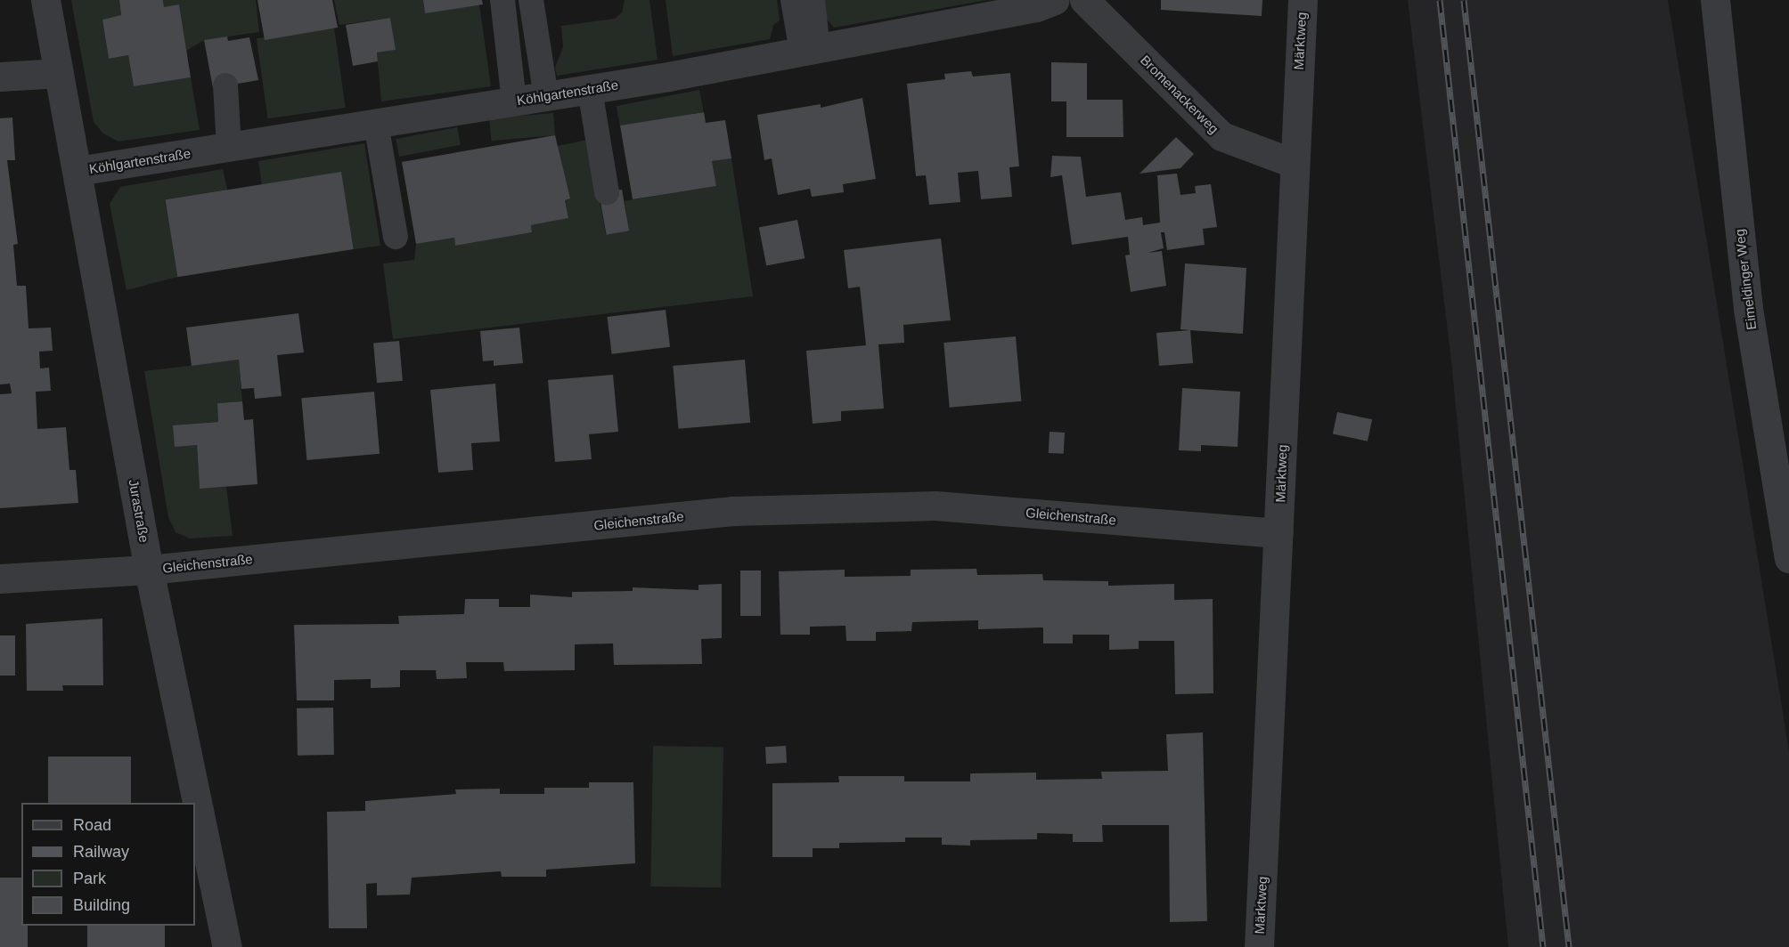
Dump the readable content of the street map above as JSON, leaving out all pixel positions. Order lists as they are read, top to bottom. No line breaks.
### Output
{"streets":{"street":["Märktweg","Köhlgartenstraße","Bromenackerweg","Eimeldinger Weg","Jurastraße","Gleichenstraße"]},"crossings":[["Märktweg","Bromenackerweg"],["Märktweg","Gleichenstraße"],["Köhlgartenstraße","Jurastraße"],["Jurastraße","Gleichenstraße"]],"legend":["Road","Railway","Park","Building"]}
